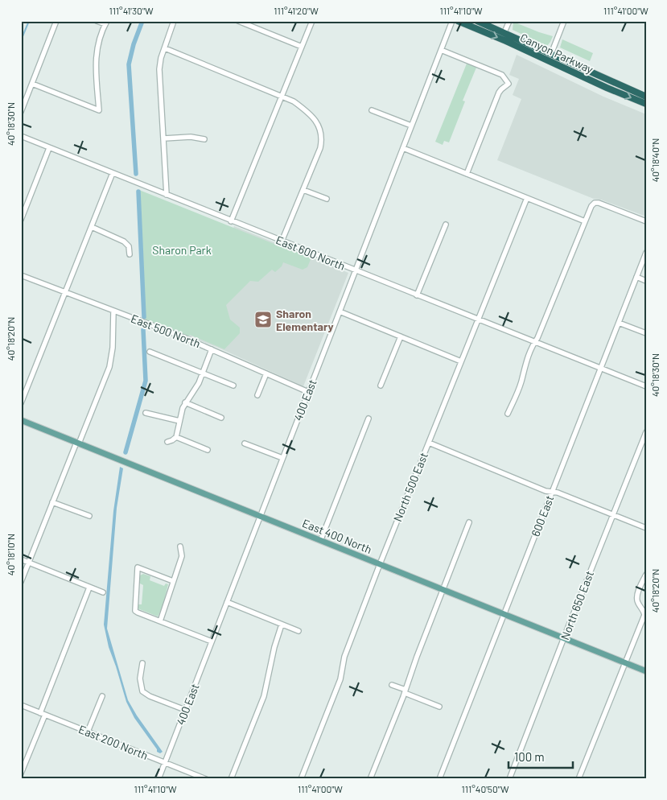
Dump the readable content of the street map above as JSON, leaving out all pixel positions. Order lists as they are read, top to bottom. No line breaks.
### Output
{"streets":{"highway":["Canyon Parkway"],"main road":["East 400 North"],"street":["East 600 North","East 500 North","400 East","North 500 East","600 East","North 650 East","East 200 North"]},"crossings":[["East 600 North","400 East"],["East 600 North","North 500 East"],["East 600 North","600 East"],["East 500 North","400 East"],["400 East","East 400 North"],["400 East","East 200 North"],["North 500 East","East 400 North"],["600 East","East 400 North"],["East 400 North","North 650 East"]],"parks":["Sharon Park"],"places":{"school or university":["Sharon Elementary"]},"scale_bar":"100 m","coordinates":["111°41'30\"W","111°41'20\"W","111°41'10\"W","111°41'00\"W","40°18'30\"N","40°18'40\"N","40°18'20\"N","40°18'10\"N","111°40'50\"W"]}
